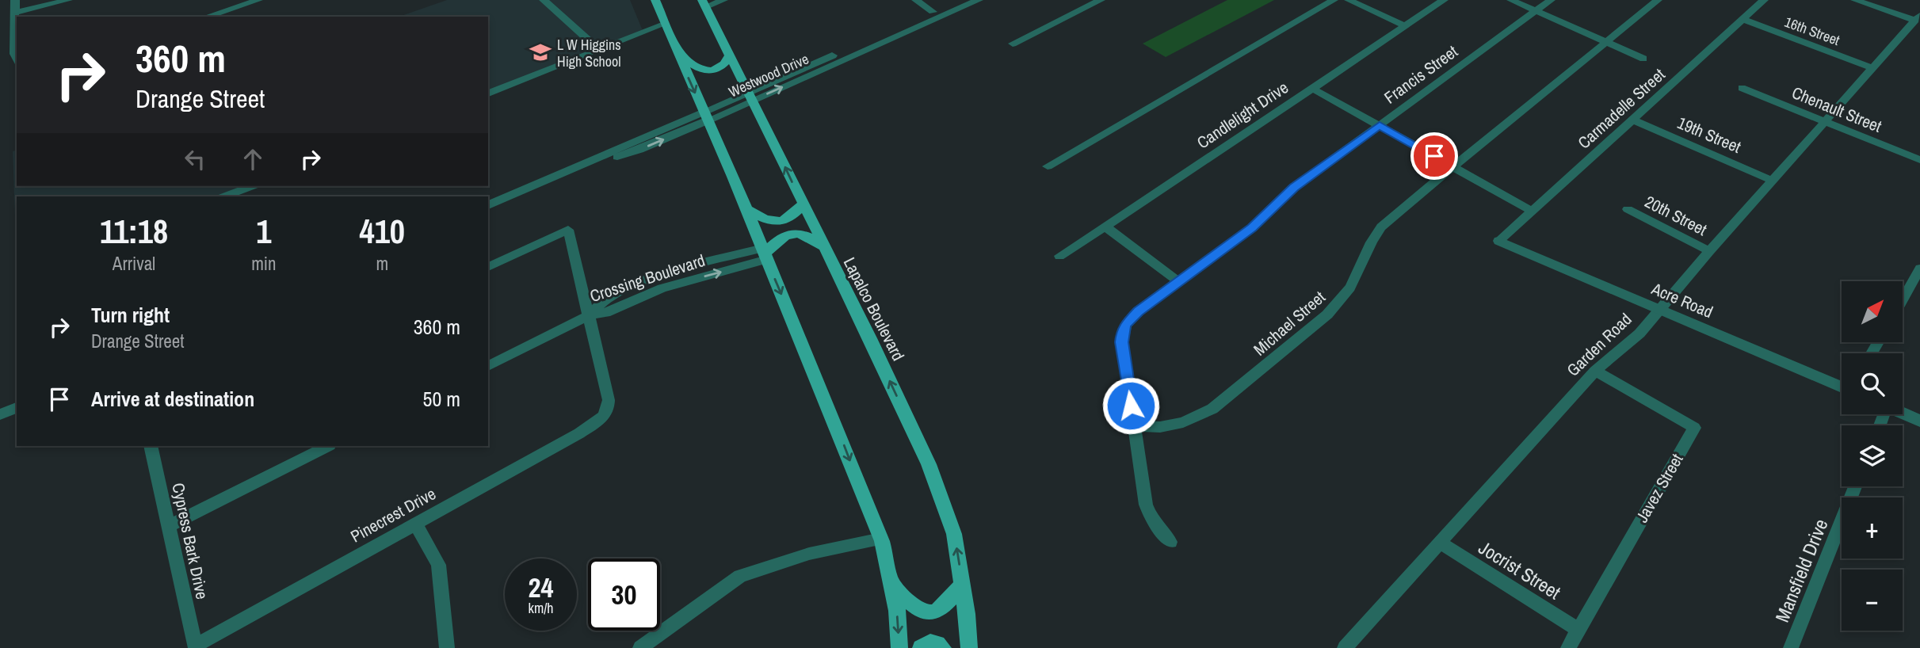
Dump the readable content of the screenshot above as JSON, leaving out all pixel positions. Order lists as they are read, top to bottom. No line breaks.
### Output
{"streets":{"main road":["Lapalco Boulevard"],"street":["16th Street","Francis Street","Westwood Drive","Carmadelle Street","Chenault Street","Candlelight Drive","19th Street","20th Street","Crossing Boulevard","Acre Road","Michael Street","Garden Road","Javez Street","Pinecrest Drive","Cypress Bark Drive","Jocrist Street","Mansfield Drive"]},"crossings":[["16th Street","Carmadelle Street"],["16th Street","Garden Road"],["Francis Street","Michael Street"],["Westwood Drive","Lapalco Boulevard"],["Carmadelle Street","19th Street"],["Carmadelle Street","Acre Road"],["Chenault Street","Garden Road"],["19th Street","Garden Road"],["20th Street","Garden Road"],["Crossing Boulevard","Pinecrest Drive"],["Acre Road","Garden Road"],["Garden Road","Javez Street"],["Garden Road","Jocrist Street"],["Javez Street","Jocrist Street"],["Pinecrest Drive","Cypress Bark Drive"]],"places":{"school or university":["L W Higgins High School"]},"north":"top right","page":{"turn":["360 m","Drange Street"],"eta":["11:18","Arrival","1","min","410","m"],"map_buttons":["+","−"],"list":[{"name":"Turn right","note":"Drange Street","value":"360 m"},{"name":"Arrive at destination","value":"50 m"}],"speed":"24 km/h","limit":"30"}}
